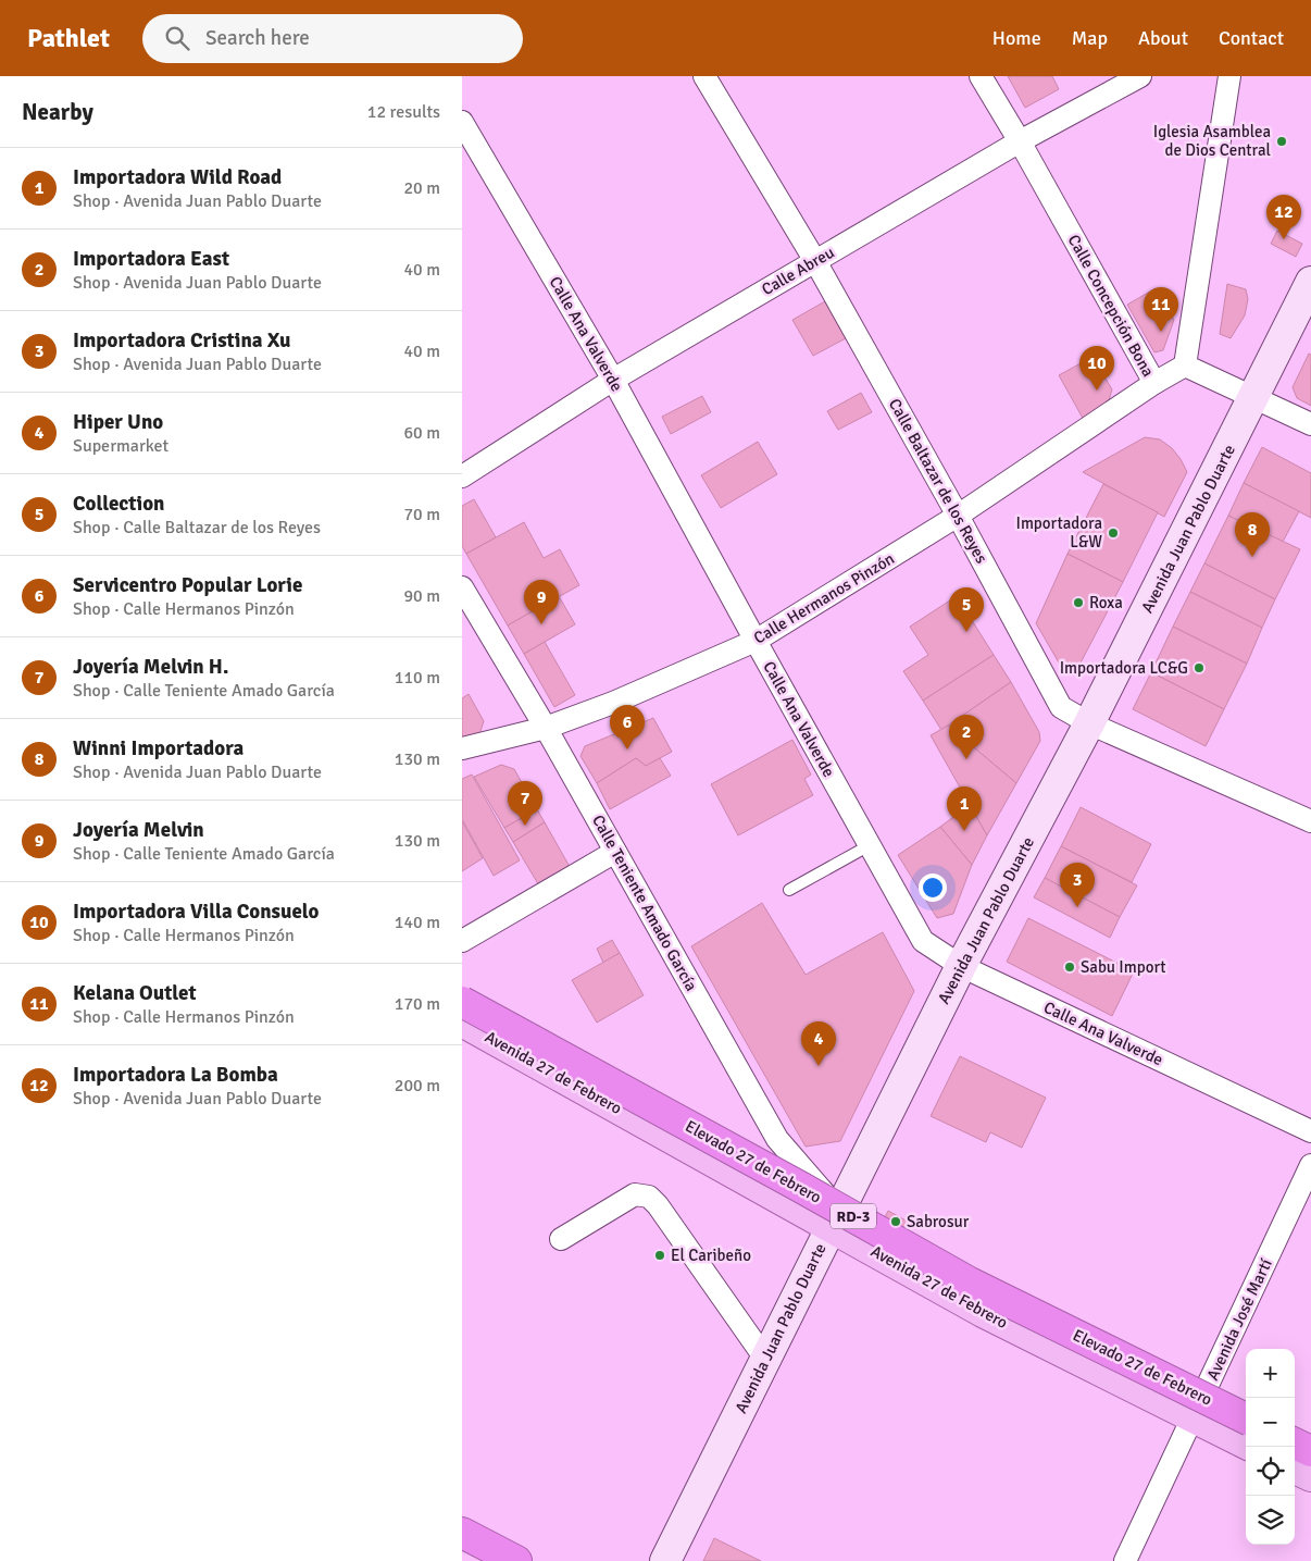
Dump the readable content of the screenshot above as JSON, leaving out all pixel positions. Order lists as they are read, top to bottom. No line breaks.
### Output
{"streets":{"highway":["Elevado 27 de Febrero","RD-3"],"main road":["Avenida Juan Pablo Duarte","Avenida 27 de Febrero"],"street":["Calle Abreu","Calle Concepción Bona","Calle Ana Valverde","Calle Baltazar de los Reyes","Calle Hermanos Pinzón","Calle Teniente Amado García","Avenida José Martí"]},"crossings":[["Calle Abreu","Calle Concepción Bona"],["Calle Abreu","Calle Ana Valverde"],["Calle Abreu","Calle Baltazar de los Reyes"],["Calle Concepción Bona","Calle Hermanos Pinzón"],["Calle Ana Valverde","Avenida Juan Pablo Duarte"],["Calle Ana Valverde","Calle Hermanos Pinzón"],["Calle Baltazar de los Reyes","Avenida Juan Pablo Duarte"],["Calle Baltazar de los Reyes","Calle Hermanos Pinzón"],["Avenida Juan Pablo Duarte","Calle Teniente Amado García"],["Avenida Juan Pablo Duarte","Avenida 27 de Febrero"],["Calle Hermanos Pinzón","Calle Teniente Amado García"],["Calle Teniente Amado García","Avenida 27 de Febrero"],["Avenida 27 de Febrero","Avenida José Martí"]],"places":["Iglesia Asamblea de Dios Central","Importadora L&W","Roxa","Importadora LC&G","Sabu Import","Sabrosur","El Caribeño"],"page":{"header":"Pathlet","search":"Search here","nav":["Home","Map","About","Contact"],"heading":["Nearby","12 results"],"list":[{"mark":"1","name":"Importadora Wild Road","note":"Shop · Avenida Juan Pablo Duarte","value":"20 m"},{"mark":"2","name":"Importadora East","note":"Shop · Avenida Juan Pablo Duarte","value":"40 m"},{"mark":"3","name":"Importadora Cristina Xu","note":"Shop · Avenida Juan Pablo Duarte","value":"40 m"},{"mark":"4","name":"Hiper Uno","note":"Supermarket","value":"60 m"},{"mark":"5","name":"Collection","note":"Shop · Calle Baltazar de los Reyes","value":"70 m"},{"mark":"6","name":"Servicentro Popular Lorie","note":"Shop · Calle Hermanos Pinzón","value":"90 m"},{"mark":"7","name":"Joyería Melvin H.","note":"Shop · Calle Teniente Amado García","value":"110 m"},{"mark":"8","name":"Winni Importadora","note":"Shop · Avenida Juan Pablo Duarte","value":"130 m"},{"mark":"9","name":"Joyería Melvin","note":"Shop · Calle Teniente Amado García","value":"130 m"},{"mark":"10","name":"Importadora Villa Consuelo","note":"Shop · Calle Hermanos Pinzón","value":"140 m"},{"mark":"11","name":"Kelana Outlet","note":"Shop · Calle Hermanos Pinzón","value":"170 m"},{"mark":"12","name":"Importadora La Bomba","note":"Shop · Avenida Juan Pablo Duarte","value":"200 m"}],"pins":["12","11","10","8","9","5","6","2","7","1","3","4"],"map_buttons":["+","−"]}}
